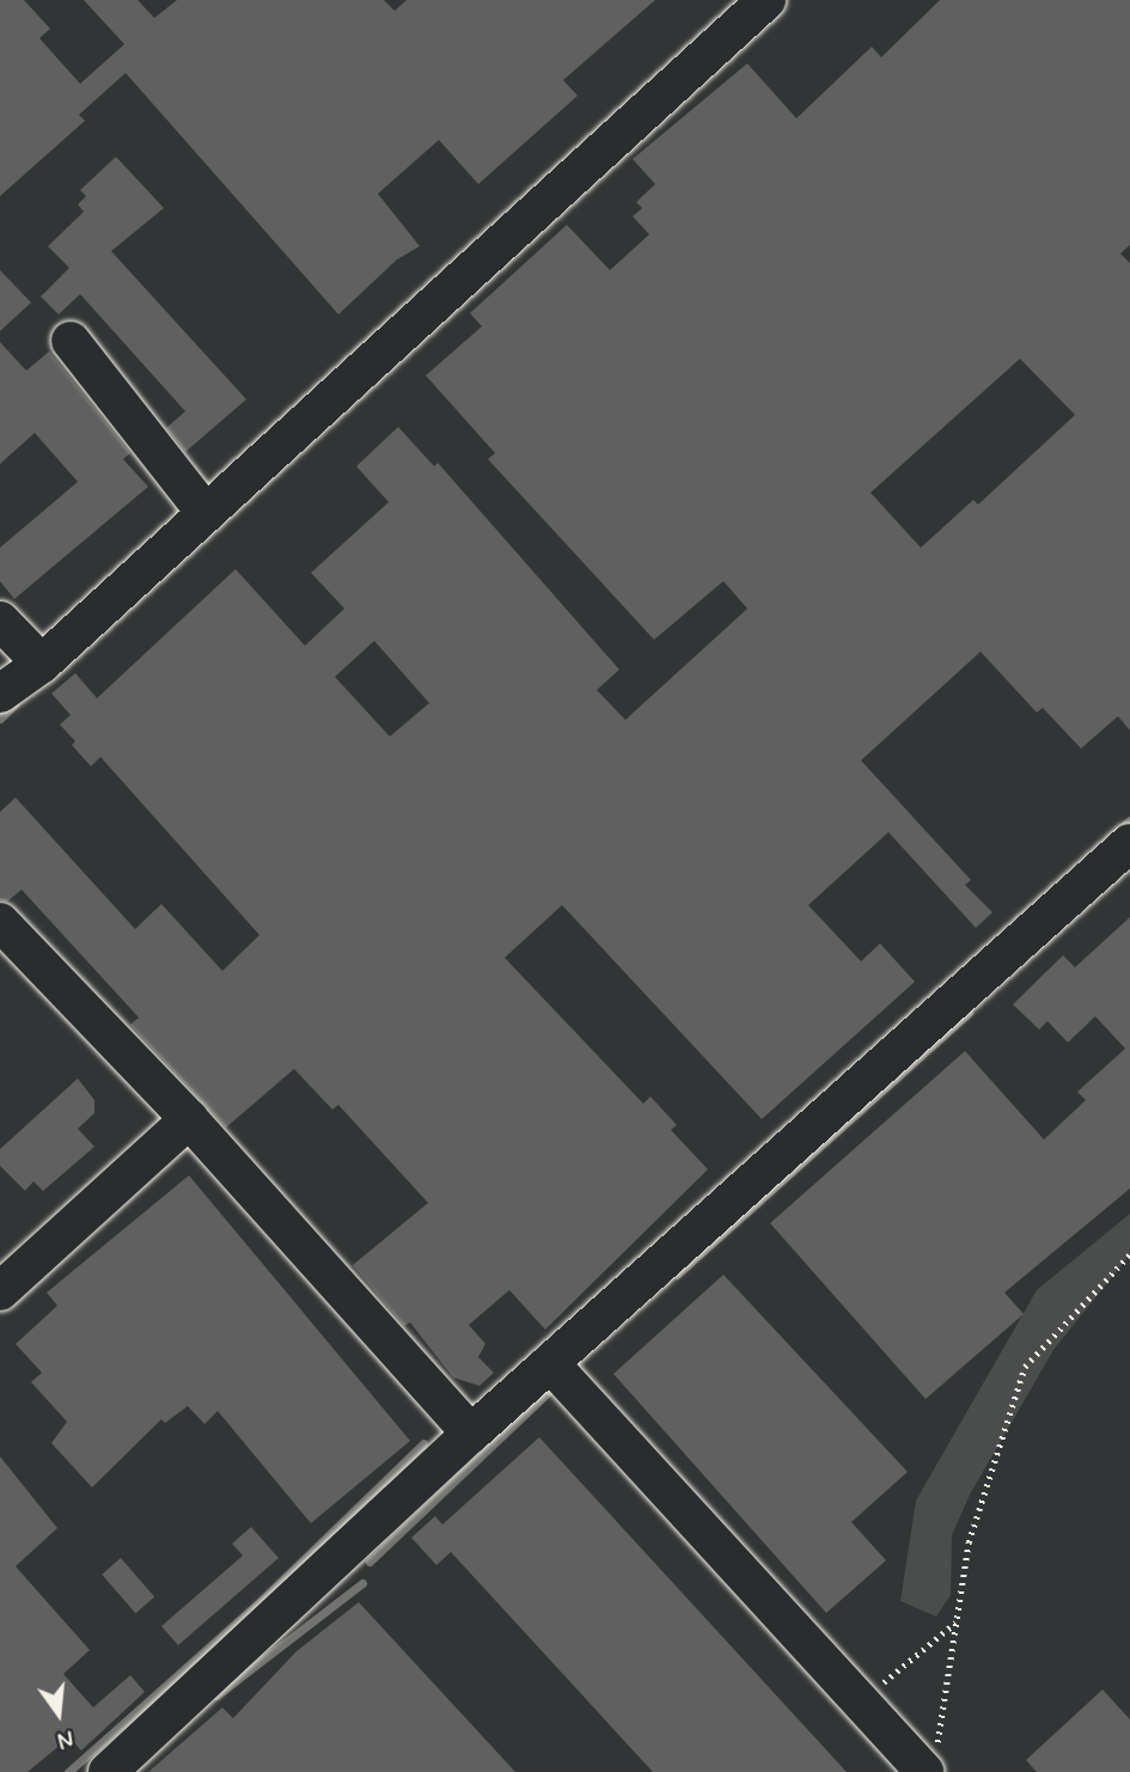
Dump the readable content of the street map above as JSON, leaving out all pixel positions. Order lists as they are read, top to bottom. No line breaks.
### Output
{"north":"bottom"}
